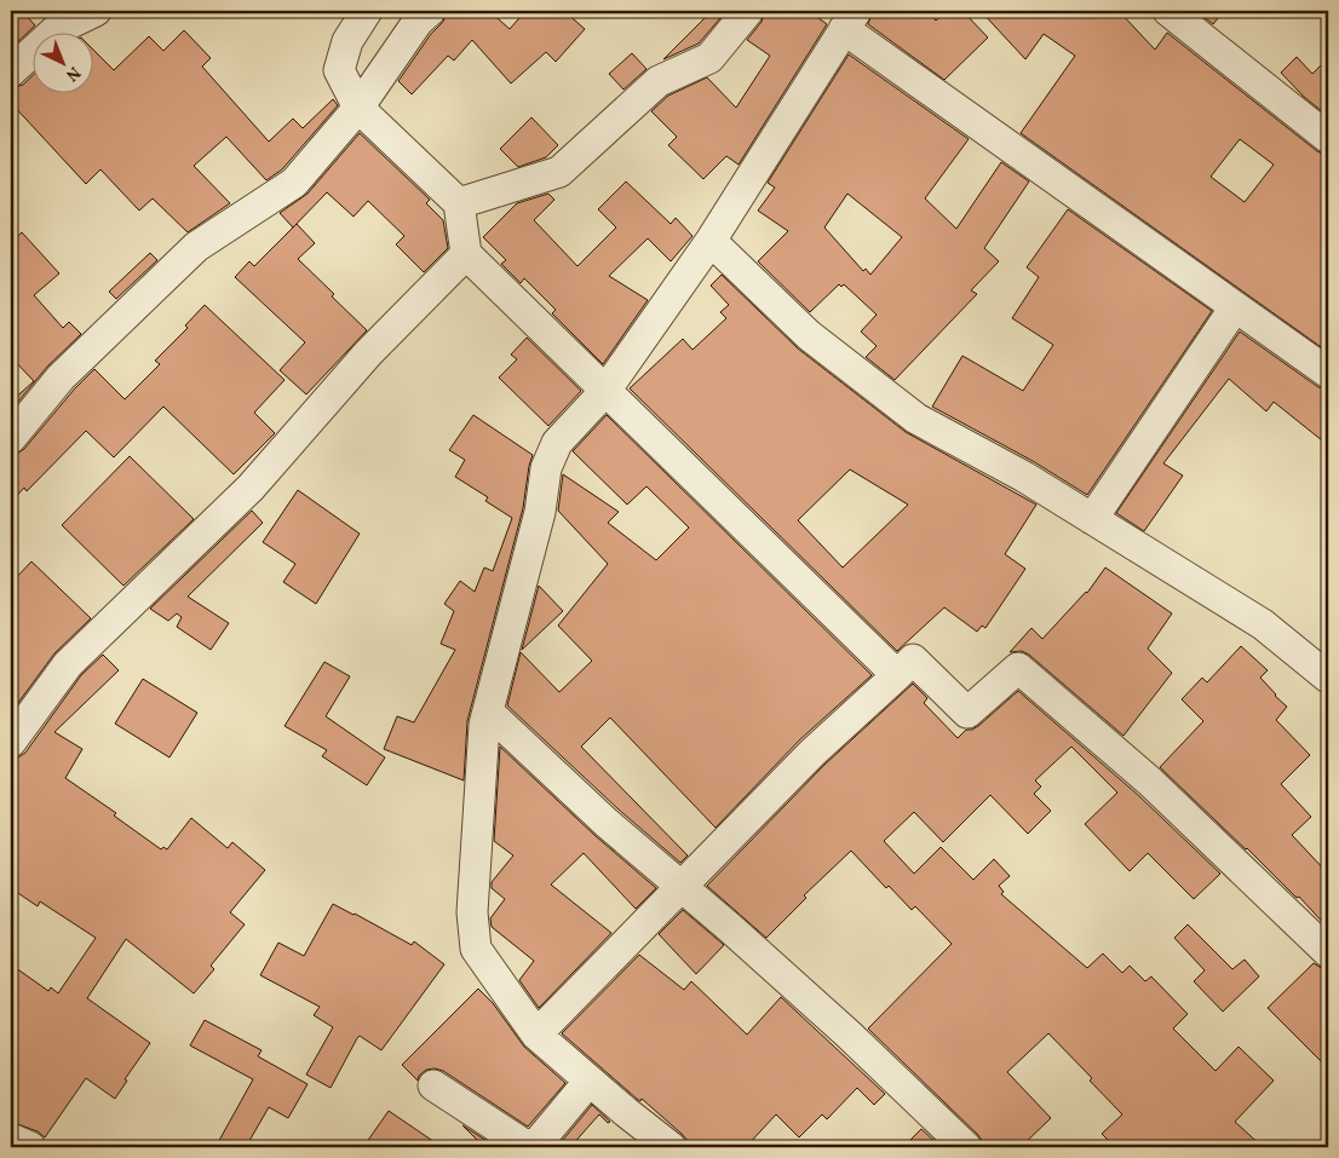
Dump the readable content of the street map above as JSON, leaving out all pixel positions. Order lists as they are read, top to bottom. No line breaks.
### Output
{"north":"bottom right"}
